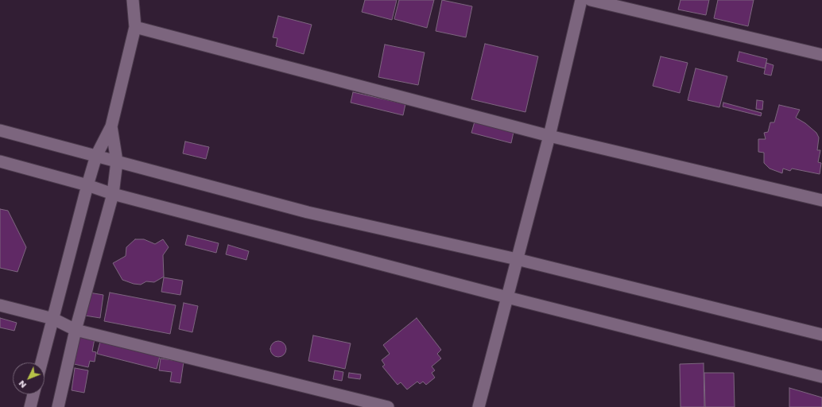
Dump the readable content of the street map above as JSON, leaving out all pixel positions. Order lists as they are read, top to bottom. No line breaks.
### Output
{"north":"bottom left"}
